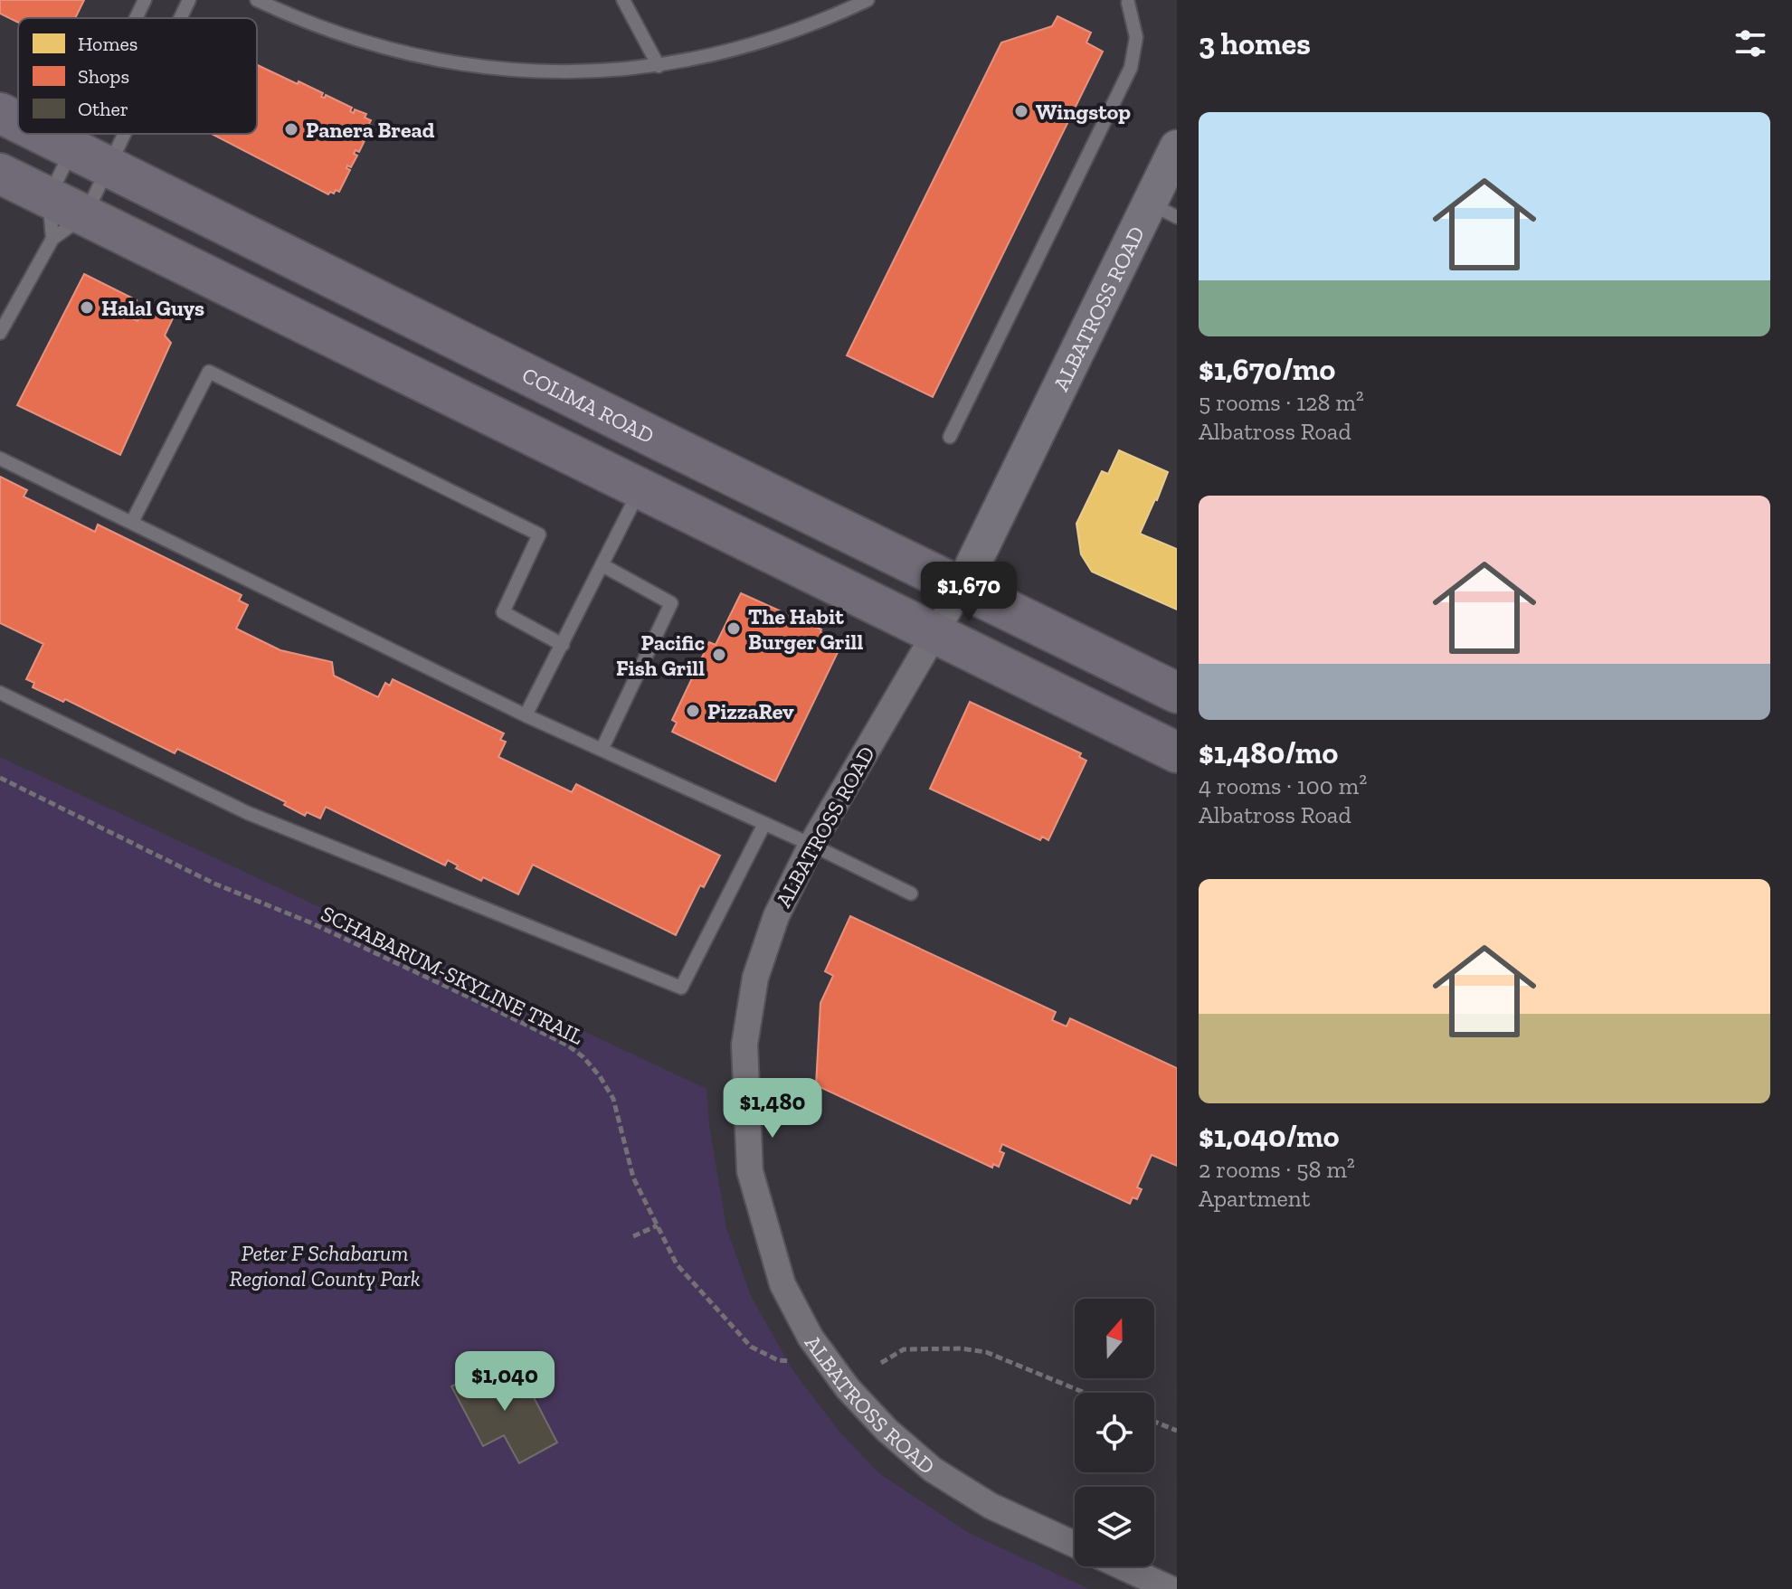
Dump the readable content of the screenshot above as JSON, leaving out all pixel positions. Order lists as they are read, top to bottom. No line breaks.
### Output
{"streets":{"main road":["COLIMA ROAD"],"street":["ALBATROSS ROAD"],"path":["SCHABARUM-SKYLINE TRAIL"]},"crossings":[["ALBATROSS ROAD","COLIMA ROAD"]],"parks":["Peter F Schabarum Regional County Park"],"places":["Wingstop","Panera Bread","Halal Guys","The Habit Burger Grill","Pacific Fish Grill","PizzaRev"],"legend":["Homes","Shops","Other"],"north":"top","page":{"heading":"3 homes","list":[{"name":"$1,670/mo","note":"5 rooms · 128 m² · Albatross Road"},{"name":"$1,480/mo","note":"4 rooms · 100 m² · Albatross Road"},{"name":"$1,040/mo","note":"2 rooms · 58 m² · Apartment"}],"price":["$1,670","$1,480","$1,040"]}}
